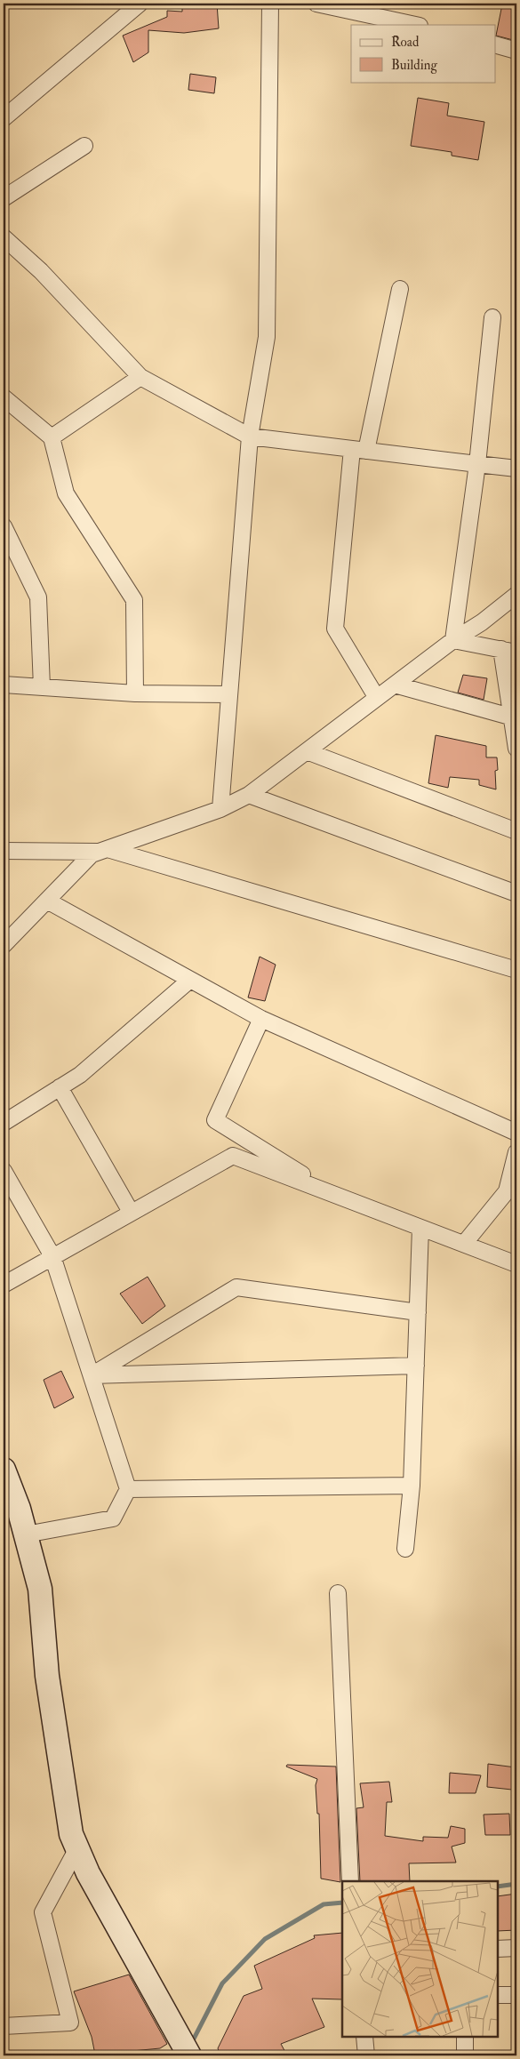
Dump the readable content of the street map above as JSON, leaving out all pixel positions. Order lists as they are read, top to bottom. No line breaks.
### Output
{"legend":["Road","Building"]}
